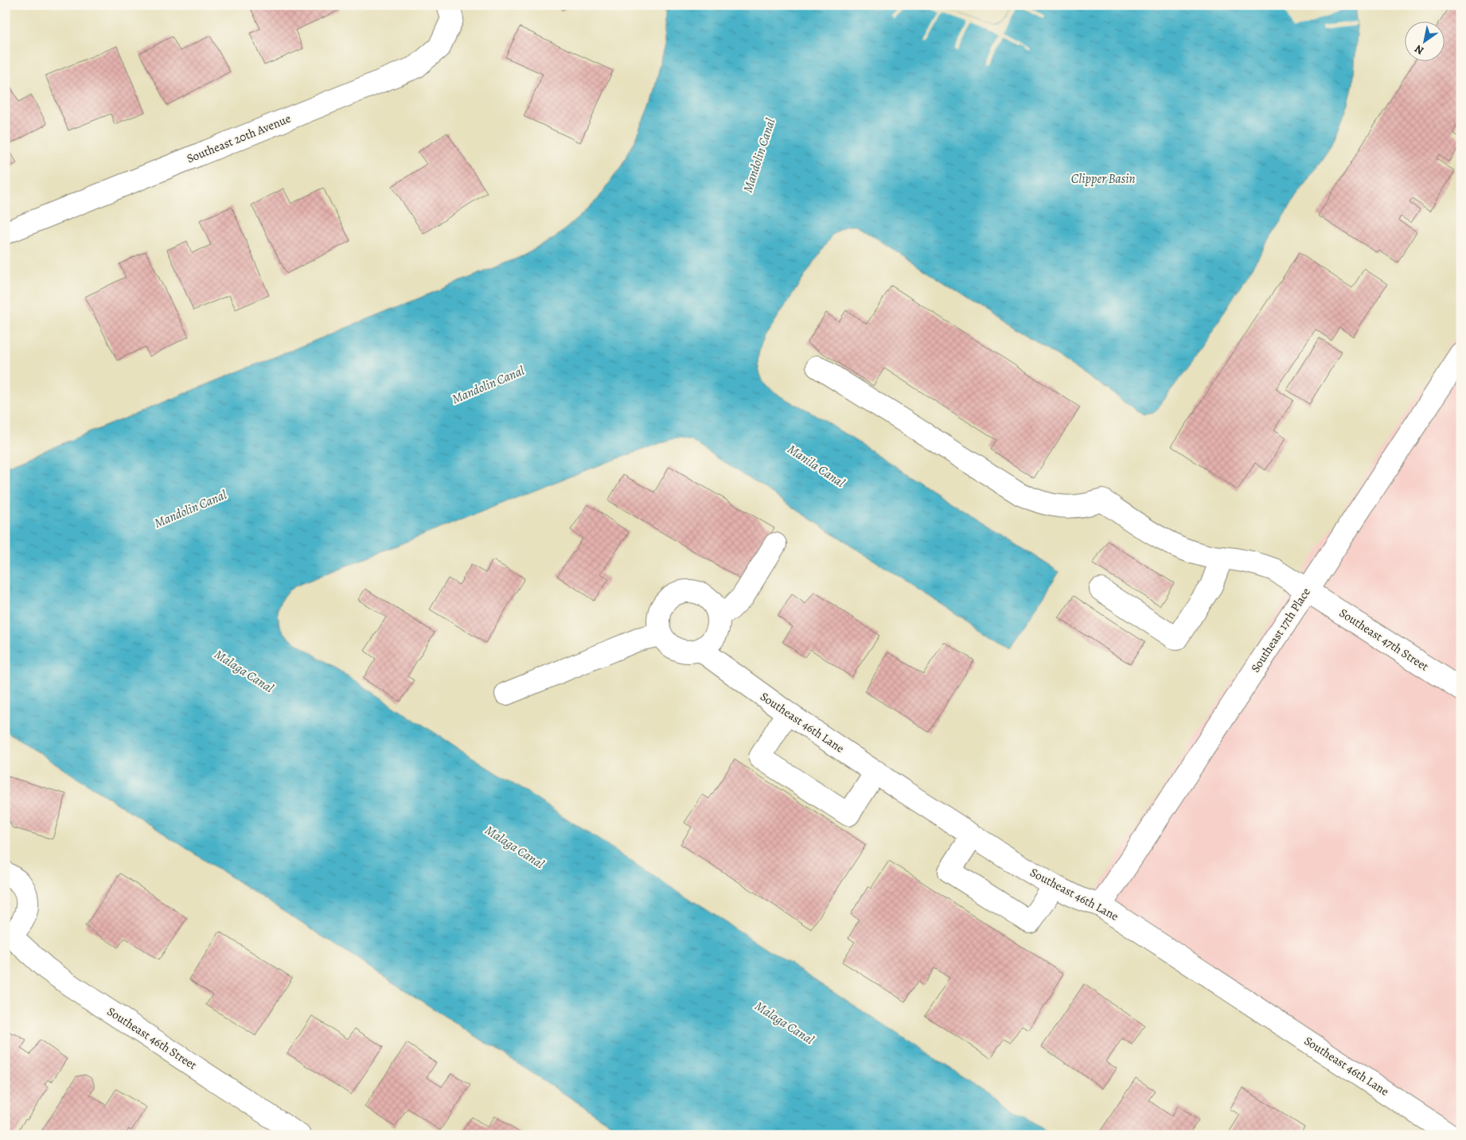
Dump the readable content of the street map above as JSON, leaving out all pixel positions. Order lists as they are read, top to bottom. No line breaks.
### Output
{"streets":{"street":["Southeast 20th Avenue","Southeast 17th Place","Southeast 47th Street","Southeast 46th Lane","Southeast 46th Street"]},"crossings":[["Southeast 17th Place","Southeast 47th Street"],["Southeast 17th Place","Southeast 46th Lane"]],"water":["Mandolin Canal","Clipper Basin","Manila Canal","Malaga Canal"],"north":"bottom left"}
